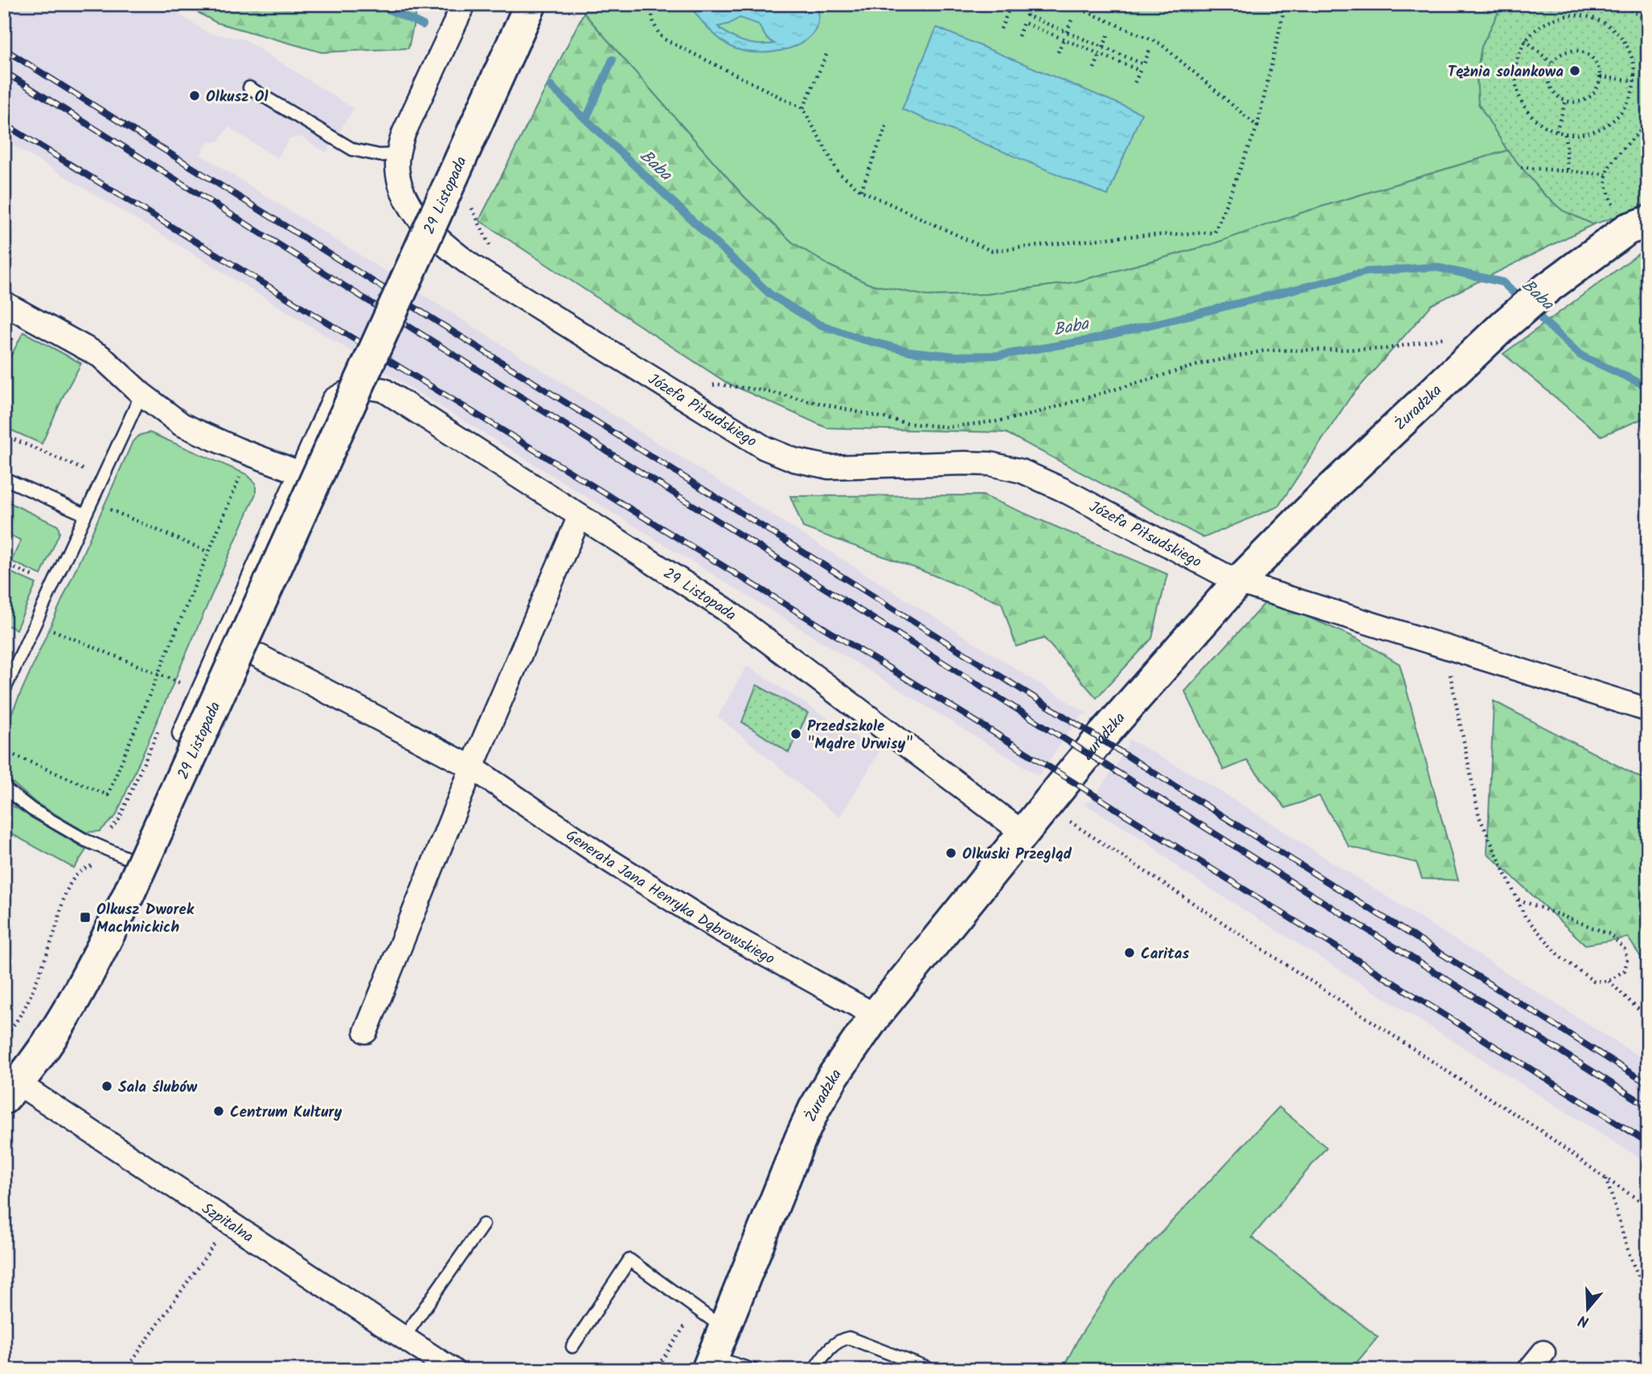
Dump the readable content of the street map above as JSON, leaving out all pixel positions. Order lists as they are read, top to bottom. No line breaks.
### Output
{"streets":{"street":["29 Listopada","Żuradzka","Józefa Piłsudskiego","Generała Jana Henryka Dąbrowskiego","Szpitalna"]},"crossings":[["29 Listopada","Żuradzka"],["29 Listopada","Generała Jana Henryka Dąbrowskiego"],["29 Listopada","Szpitalna"],["Żuradzka","Józefa Piłsudskiego"],["Żuradzka","Generała Jana Henryka Dąbrowskiego"]],"water":["Baba"],"places":{"other":["Tężnia solankowa","Olkusz Ol","Przedszkole \"Mądre Urwisy\"","Olkuski Przegląd","Caritas","Sala ślubów","Centrum Kultury"],"transit":["Olkusz Dworek Machnickich"]},"north":"bottom"}
